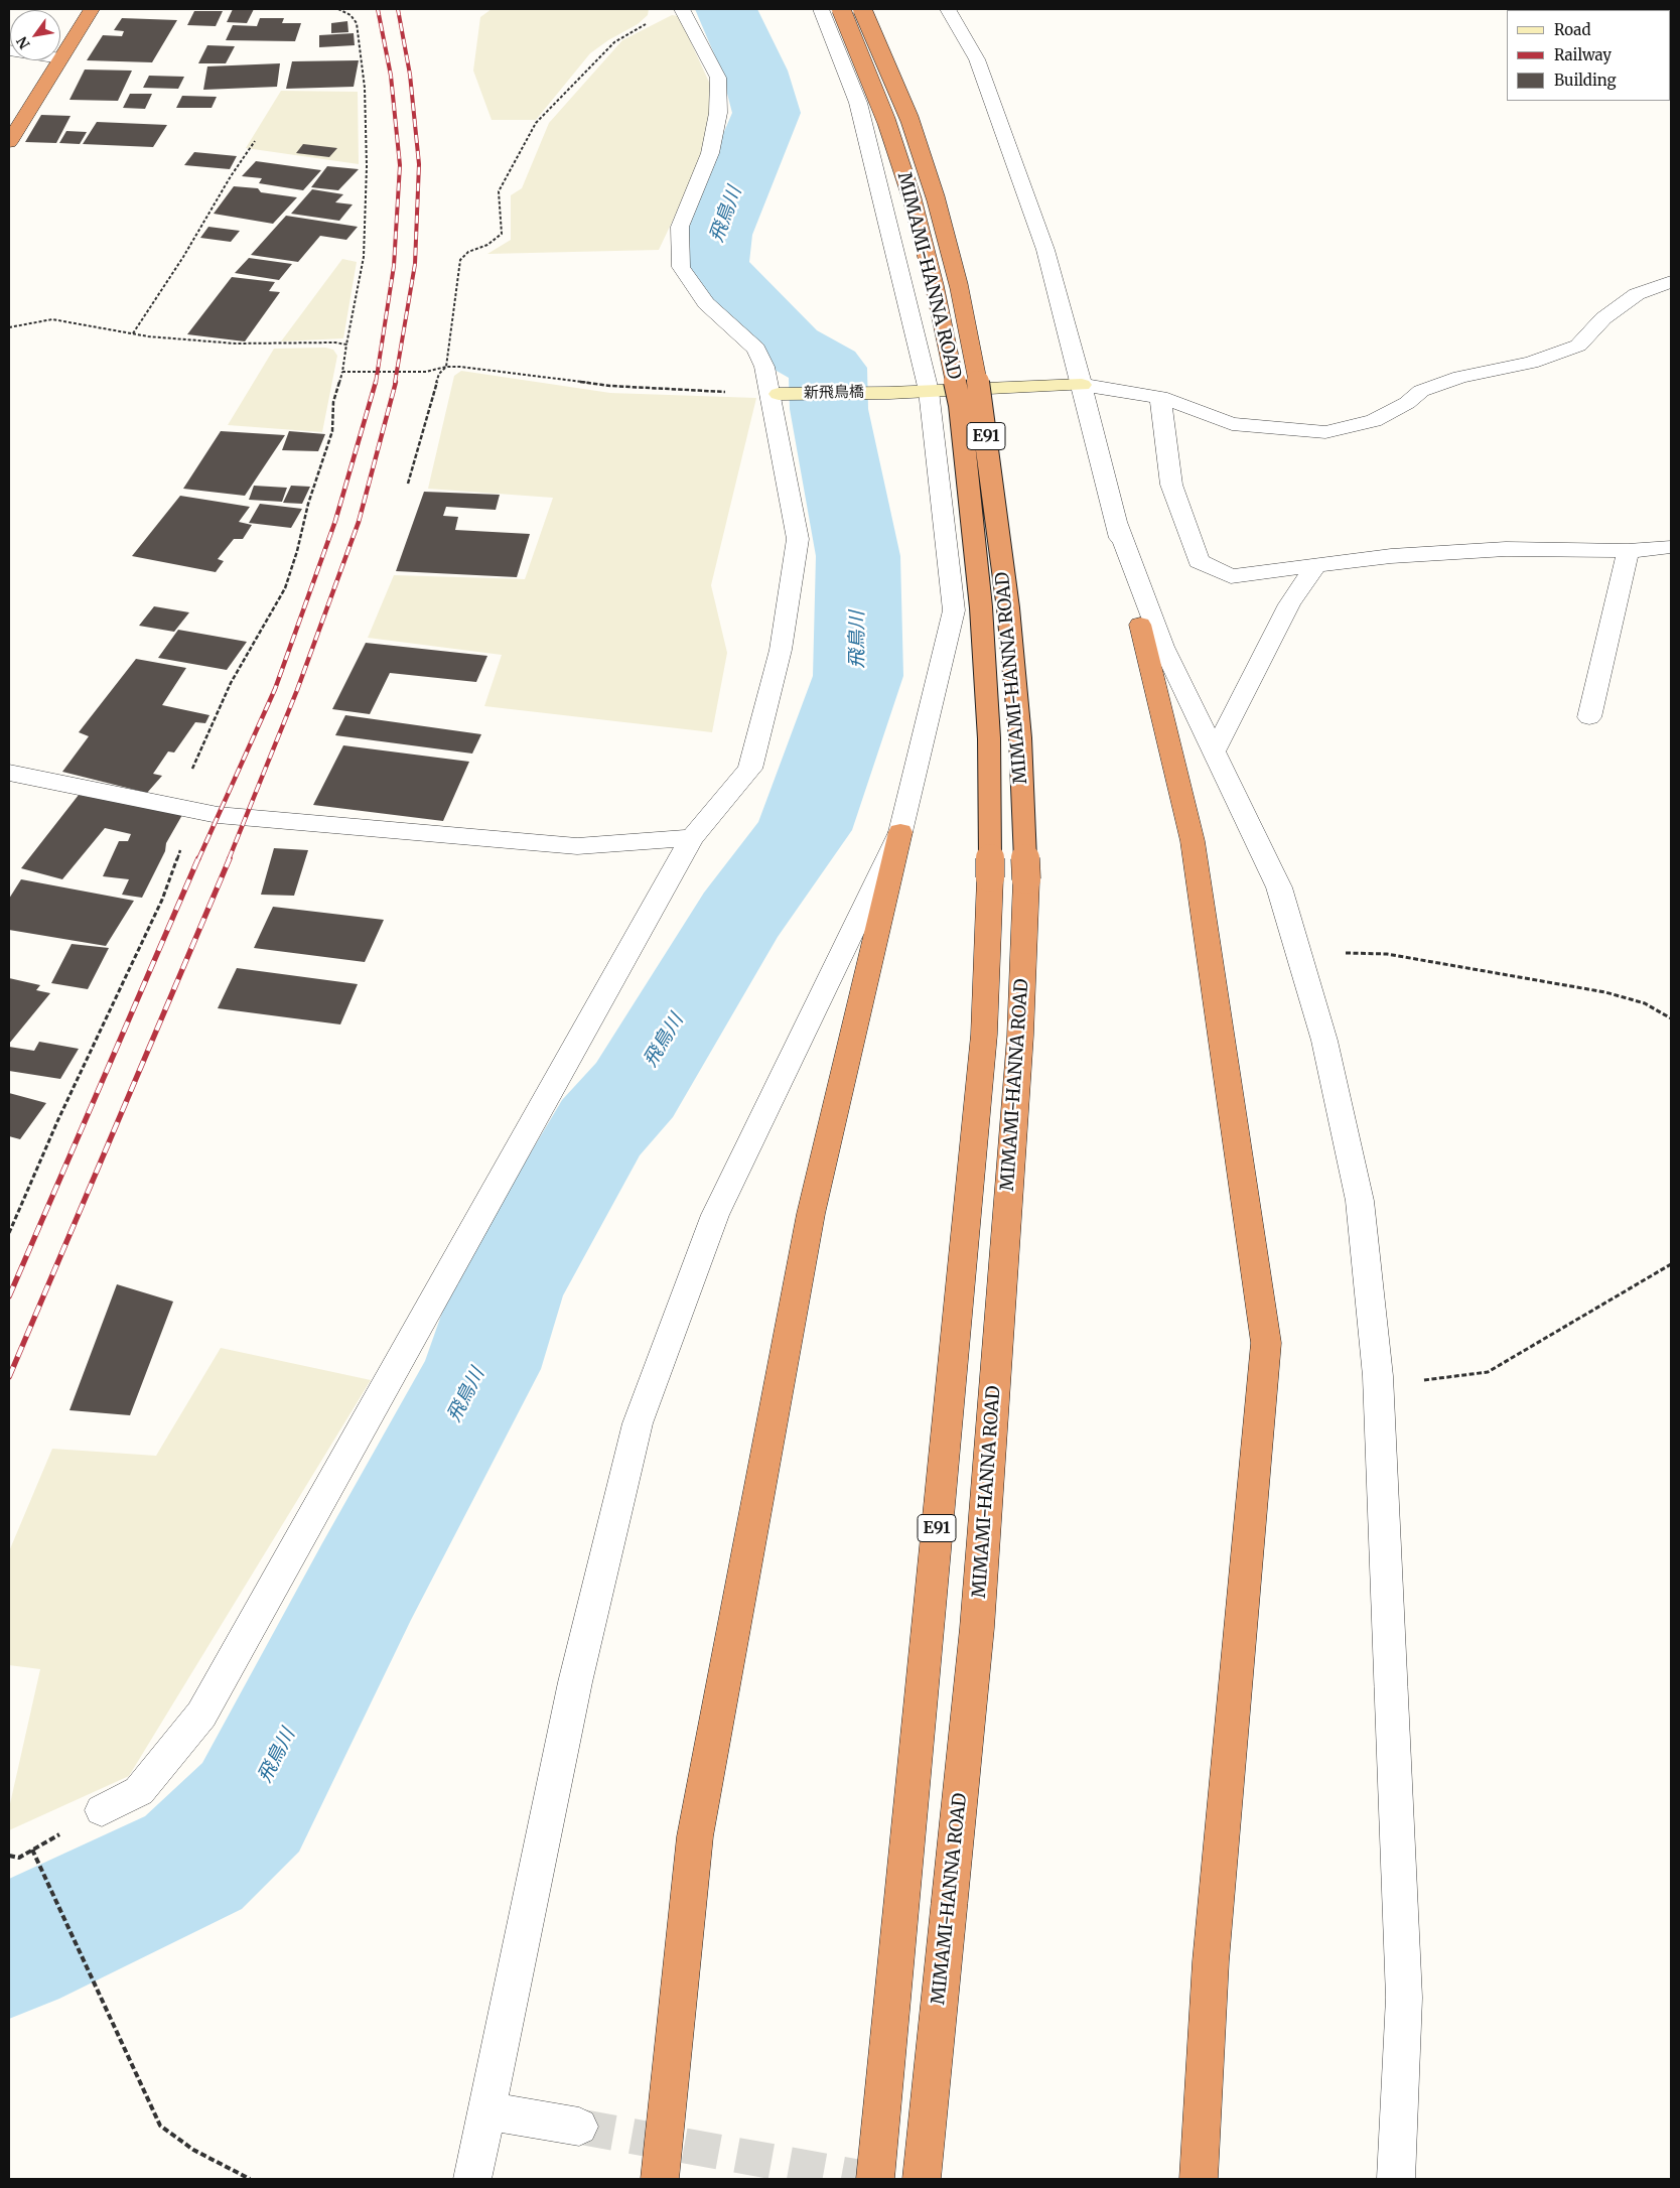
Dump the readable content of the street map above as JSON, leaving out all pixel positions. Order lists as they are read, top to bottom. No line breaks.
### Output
{"streets":{"highway":["MIMAMI-HANNA ROAD","E91"],"street":["新飛鳥橋"]},"water":["飛鳥川"],"legend":["Road","Railway","Building"],"north":"bottom left"}
